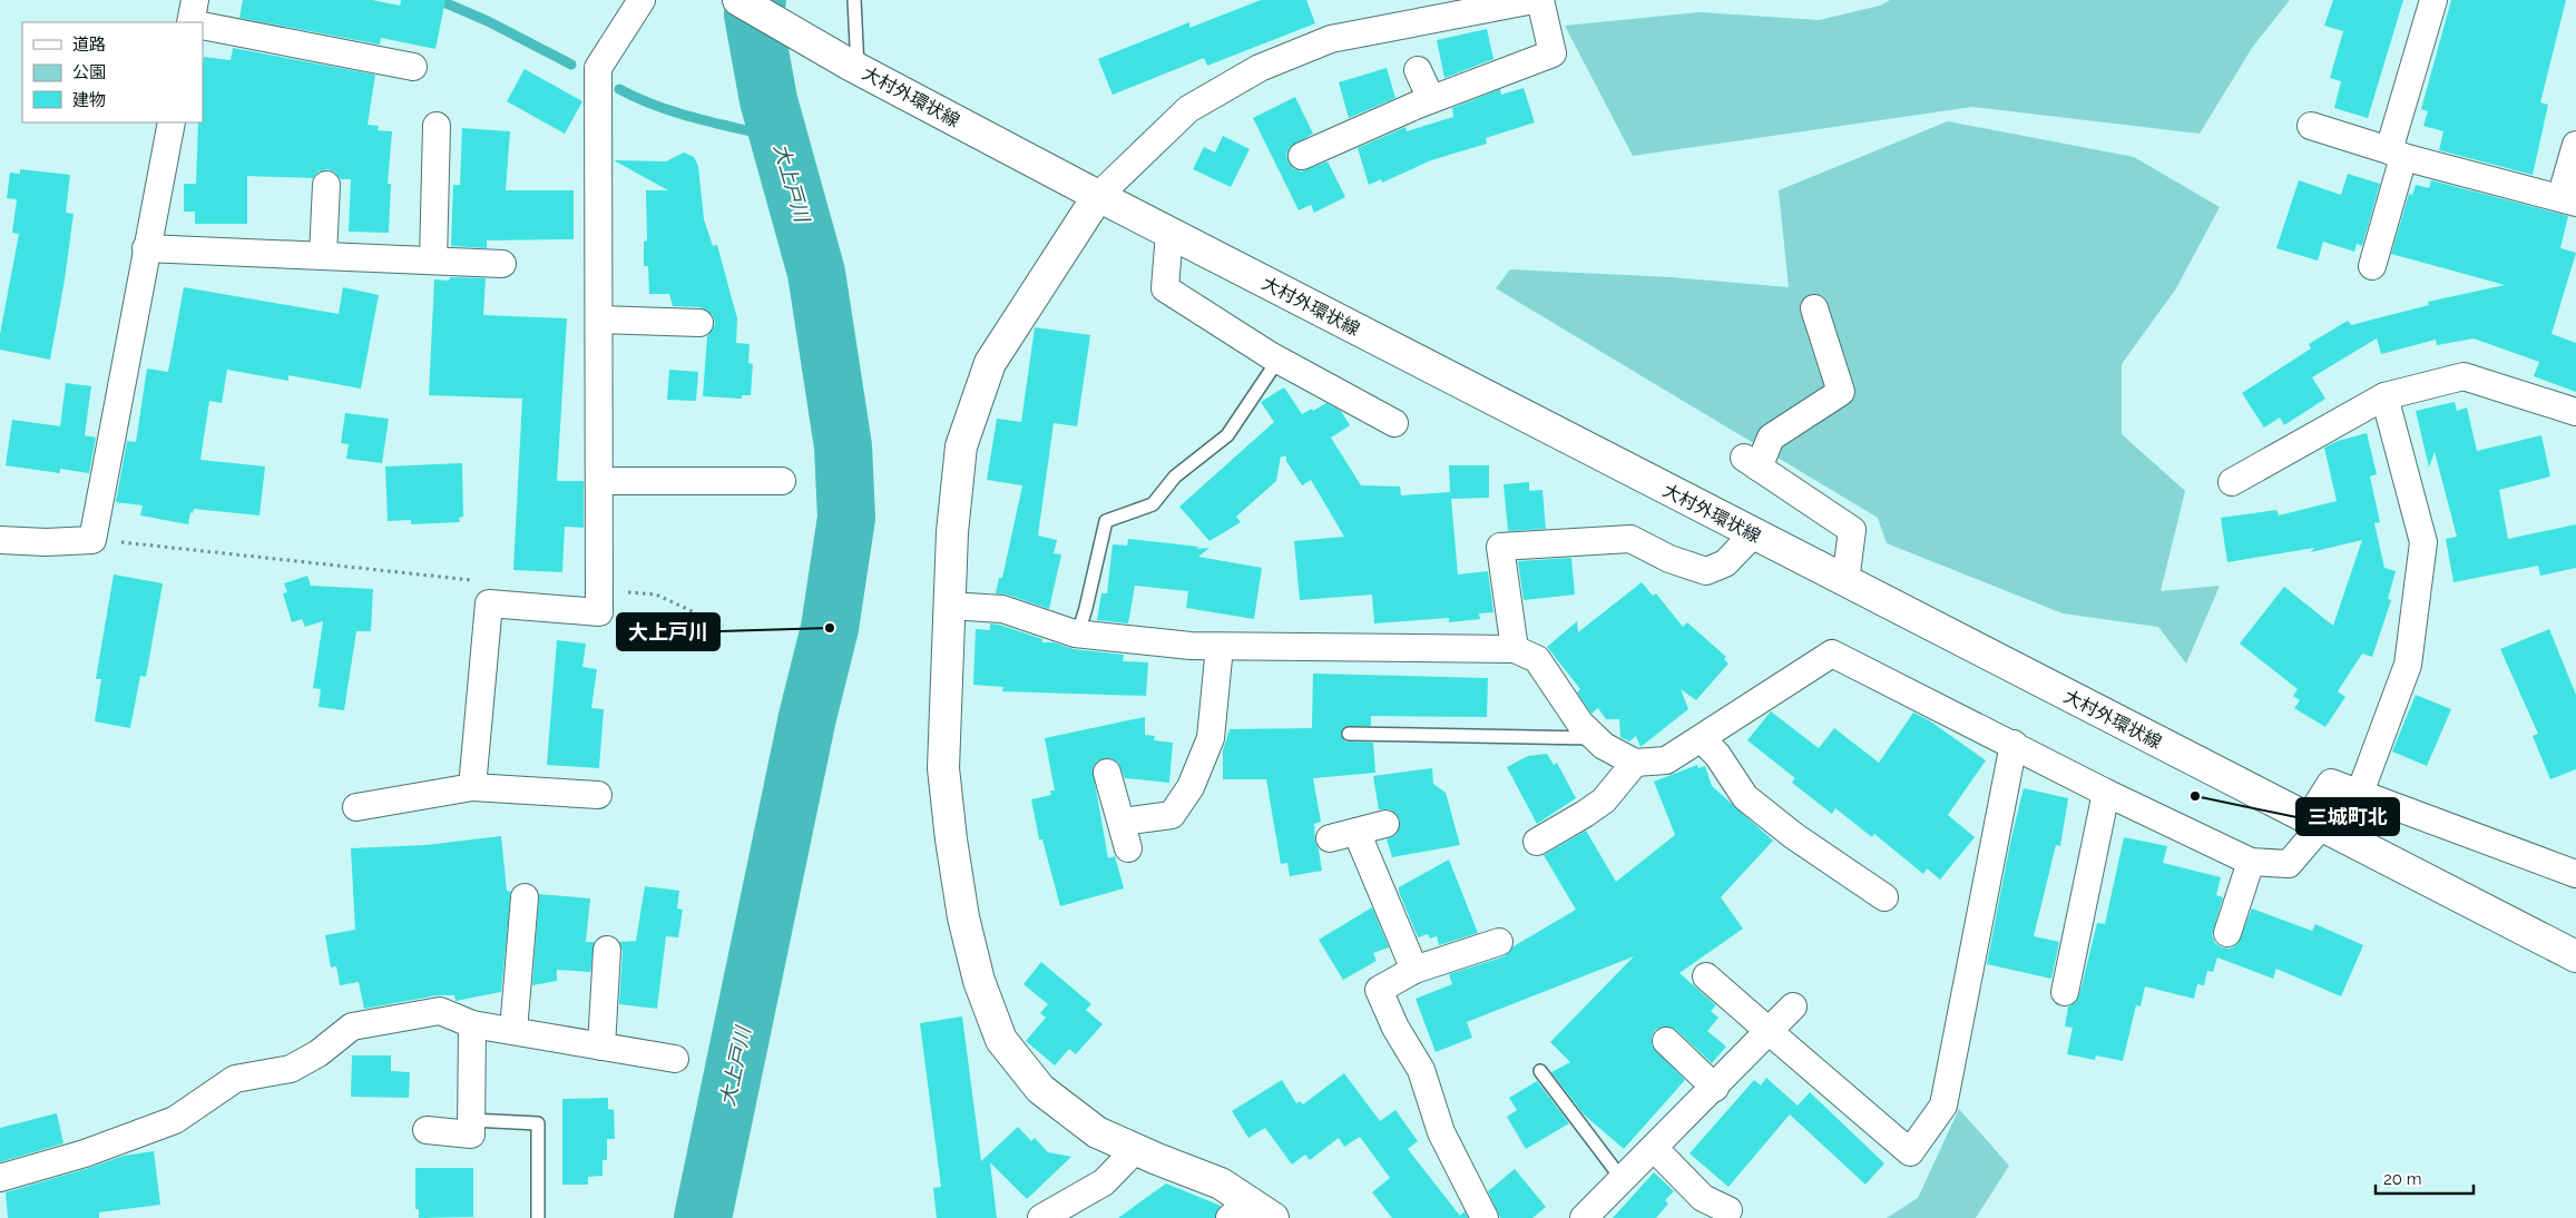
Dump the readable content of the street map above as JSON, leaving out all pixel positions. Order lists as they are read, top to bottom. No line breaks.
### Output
{"streets":{"main road":["大村外環状線"]},"water":["大上戸川"],"places":["大上戸川","三城町北"],"legend":["道路","公園","建物"],"scale_bar":"20 m"}
